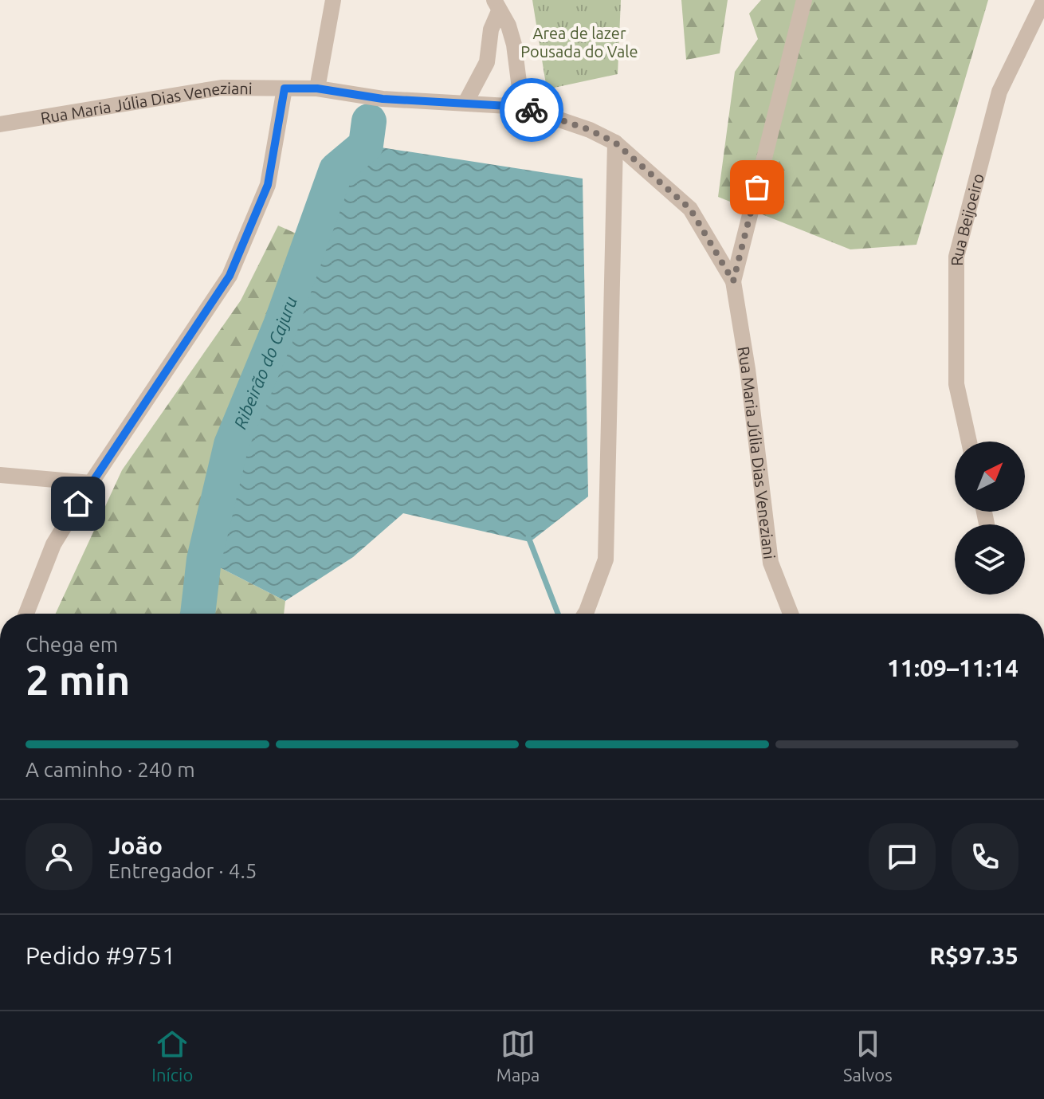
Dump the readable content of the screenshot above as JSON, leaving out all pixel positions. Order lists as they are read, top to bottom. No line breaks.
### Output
{"streets":{"street":["Rua Maria Júlia Dias Veneziani","Rua Beijoeiro"]},"water":["Ribeirão do Cajuru"],"parks":["Area de lazer Pousada do Vale"],"north":"top right","page":{"heading":["2 min","Chega em","11:09–11:14"],"panel":["João","Entregador · 4.5","Pedido #9751","R$97.35"],"bar":"A caminho · 240 m","tabs":["Início","Mapa","Salvos"]}}
